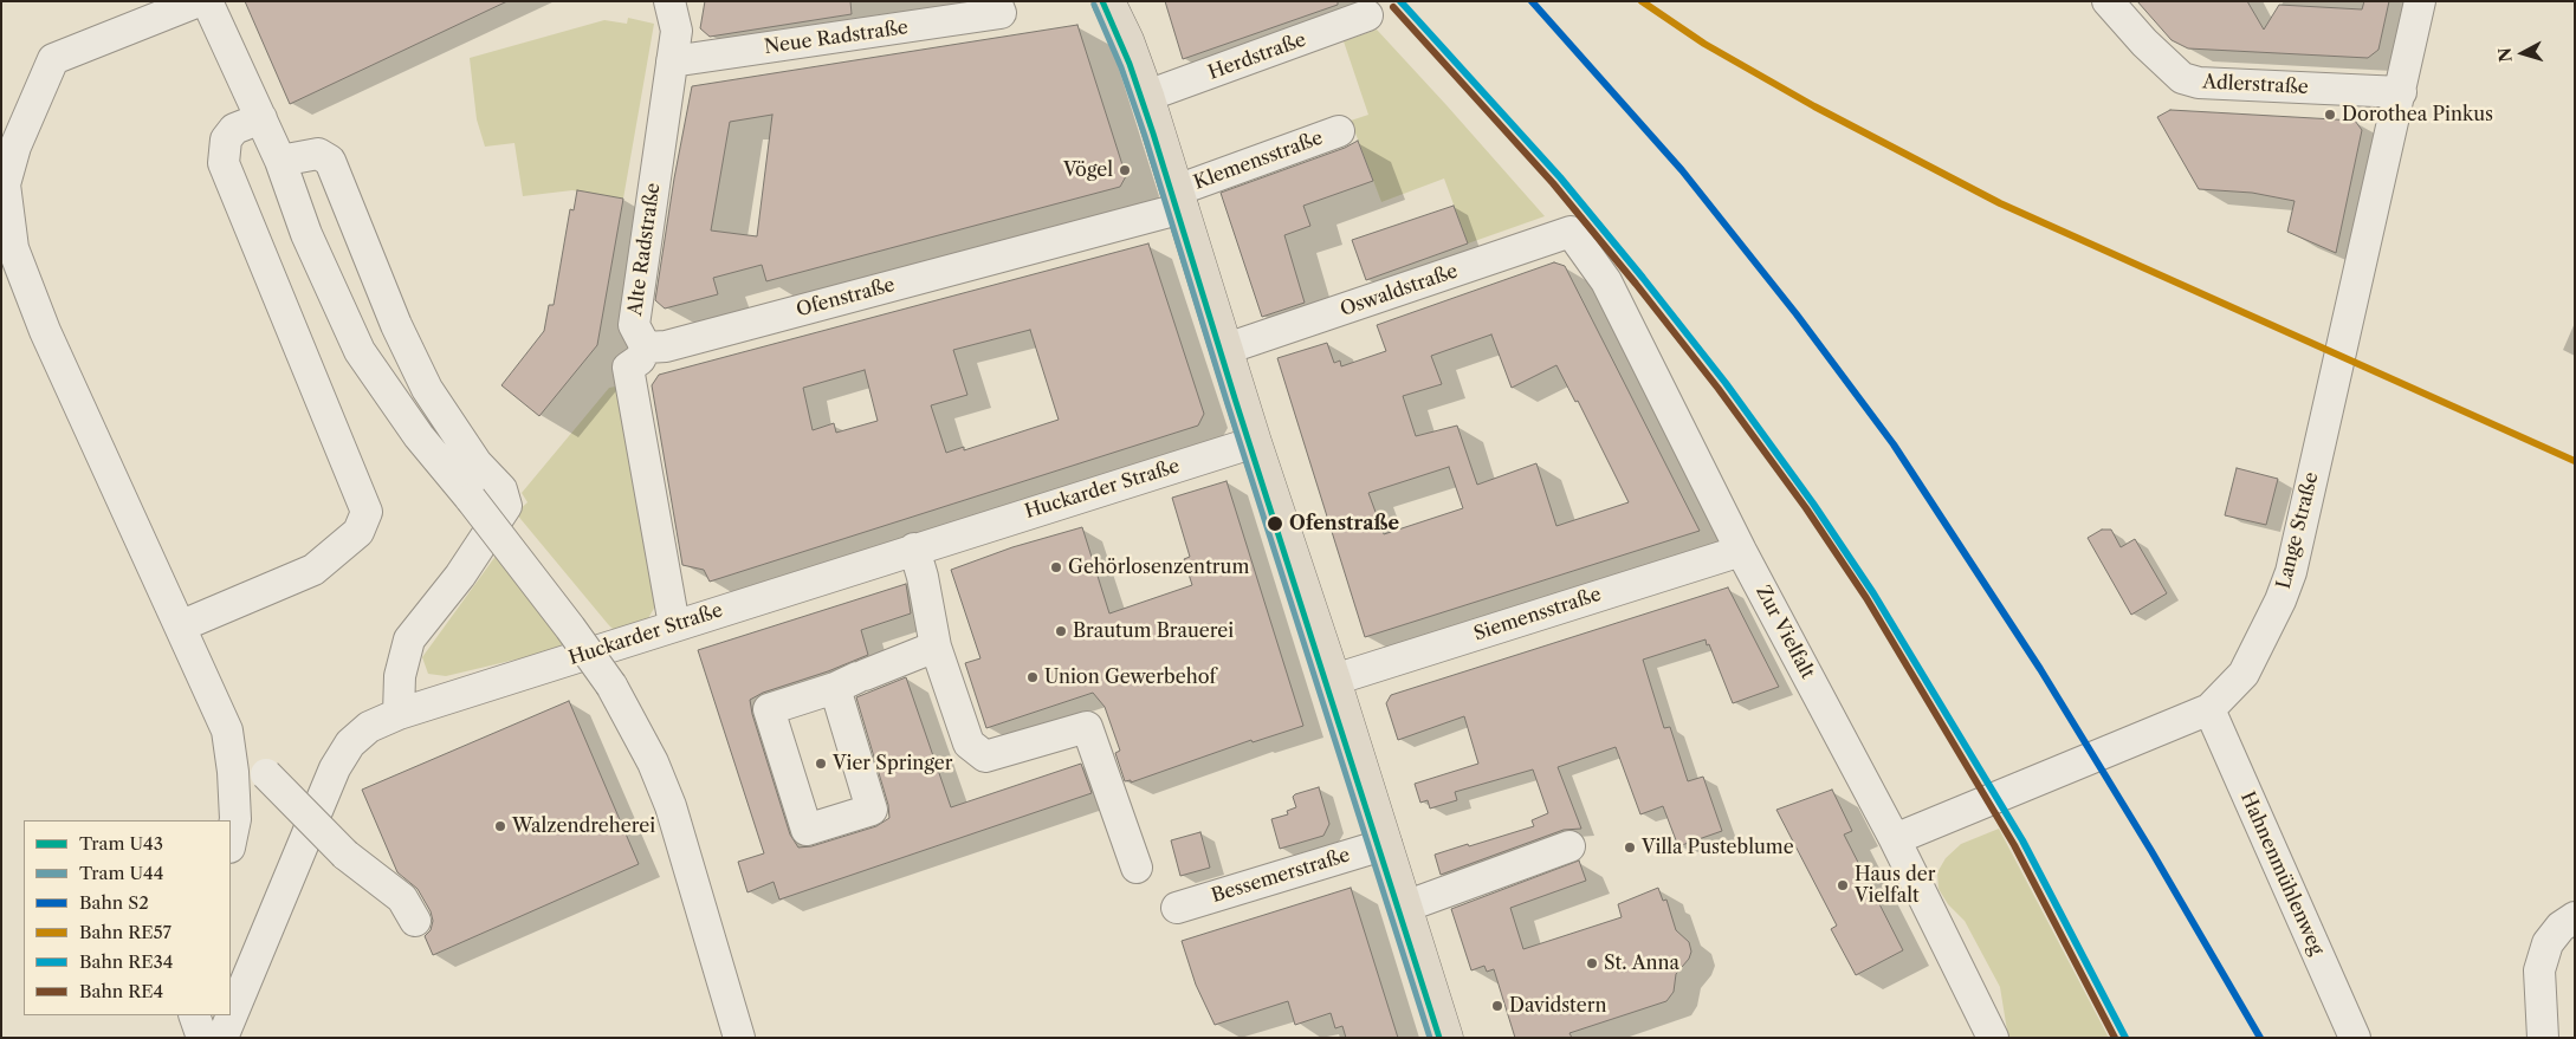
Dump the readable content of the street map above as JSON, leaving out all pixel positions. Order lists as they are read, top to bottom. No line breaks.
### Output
{"streets":{"street":["Neue Radstraße","Herdstraße","Adlerstraße","Klemensstraße","Alte Radstraße","Oswaldstraße","Ofenstraße","Huckarder Straße","Lange Straße","Siemensstraße","Zur Vielfalt","Hahnenmühlenweg","Bessemerstraße"]},"crossings":[["Neue Radstraße","Alte Radstraße"],["Adlerstraße","Lange Straße"],["Klemensstraße","Ofenstraße"],["Alte Radstraße","Ofenstraße"],["Oswaldstraße","Zur Vielfalt"],["Lange Straße","Zur Vielfalt"],["Lange Straße","Hahnenmühlenweg"],["Siemensstraße","Zur Vielfalt"]],"places":["Dorothea Pinkus","Vögel","Ofenstraße","Gehörlosenzentrum","Brautum Brauerei","Union Gewerbehof","Vier Springer","Walzendreherei","Villa Pusteblume","Haus der Vielfalt","St. Anna","Davidstern"],"lines":["tram line U43","rail line S2","rail line RE57","rail line RE34","tram line U44","rail line RE4"],"legend":["Tram U43","Tram U44","Bahn S2","Bahn RE57","Bahn RE34","Bahn RE4"],"north":"left"}
